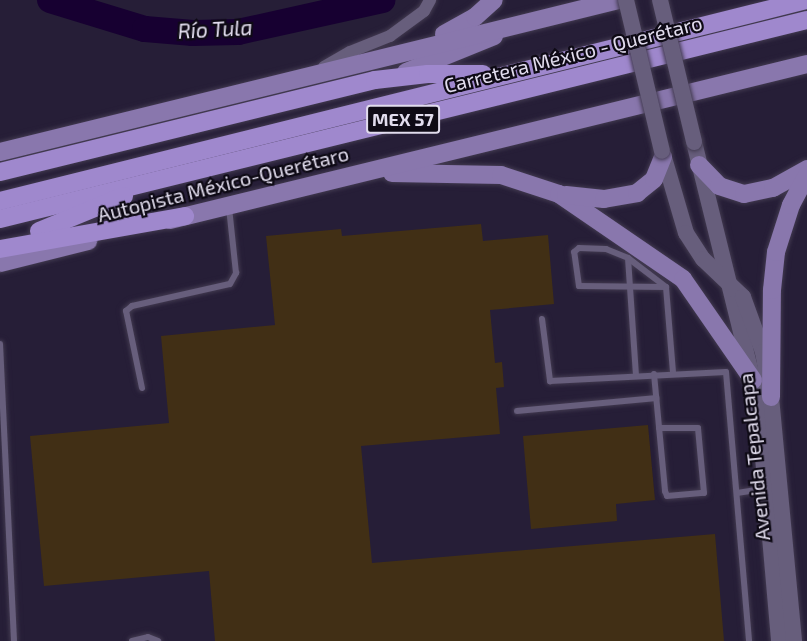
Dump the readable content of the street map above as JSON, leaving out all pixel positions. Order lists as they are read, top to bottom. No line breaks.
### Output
{"streets":{"highway":["Carretera México - Querétaro","MEX 57"],"main road":["Autopista México-Querétaro","Avenida Tepalcapa"]},"water":["Río Tula"]}
